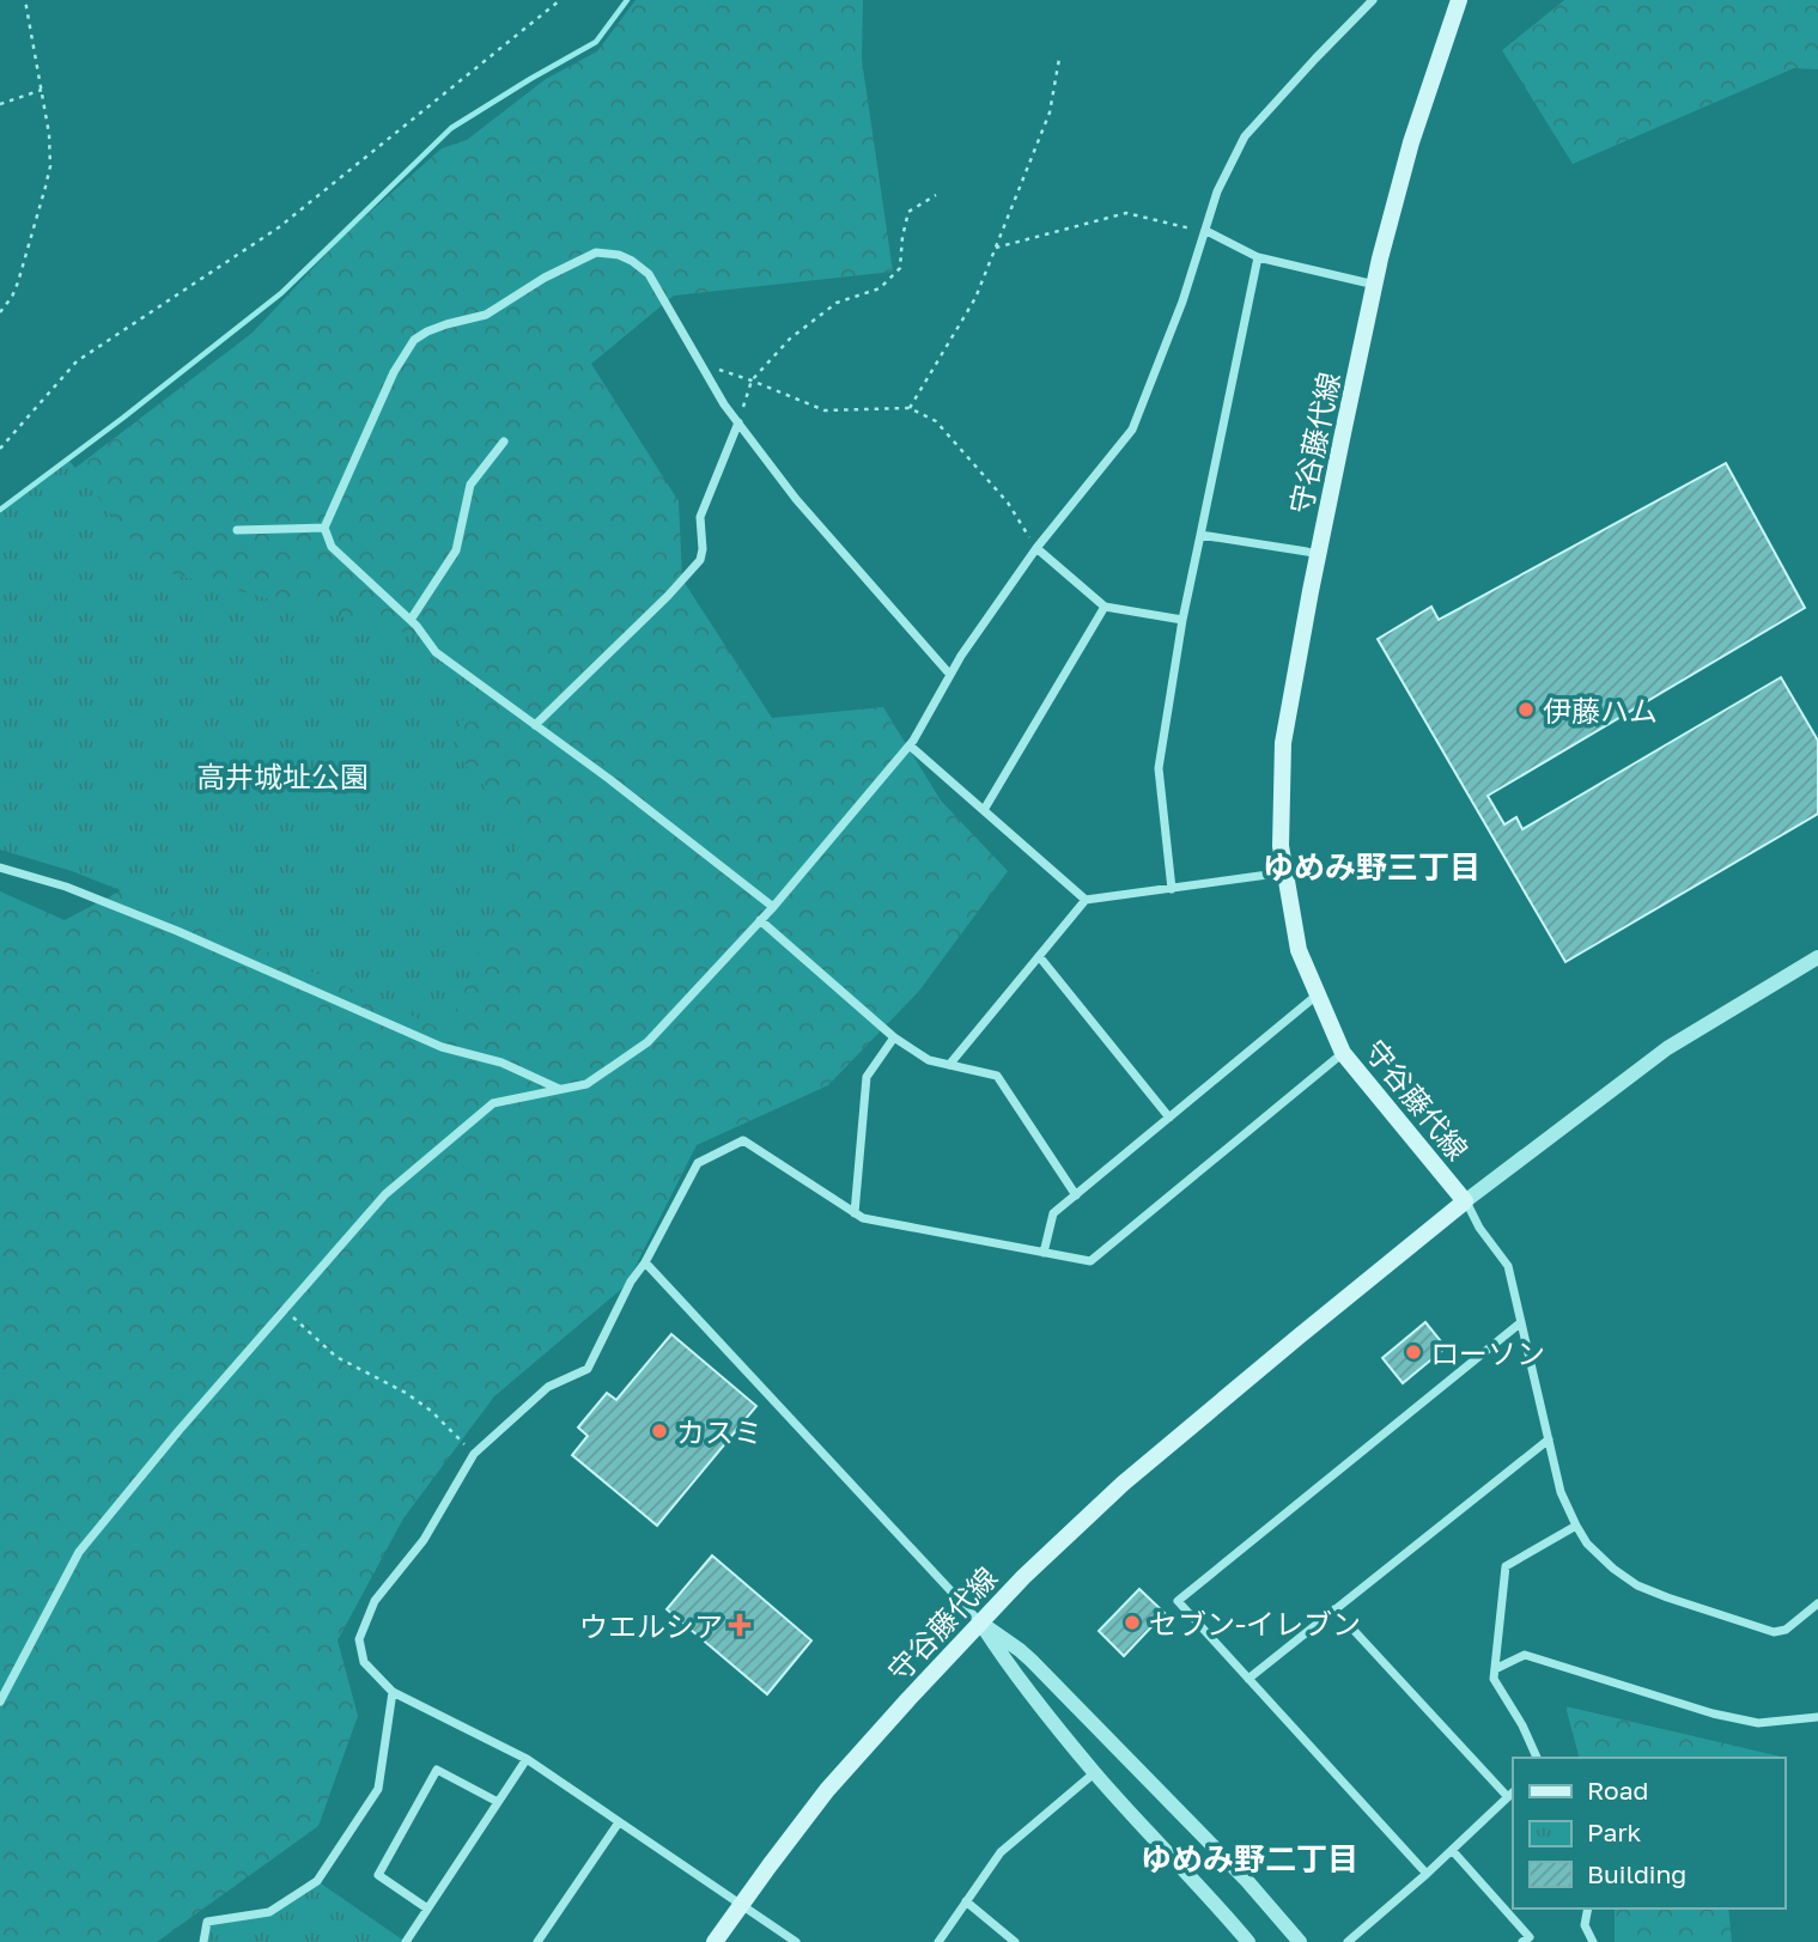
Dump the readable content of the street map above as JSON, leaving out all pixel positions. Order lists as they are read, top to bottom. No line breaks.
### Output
{"streets":{"main road":["守谷藤代線"]},"districts":["ゆめみ野三丁目","ゆめみ野二丁目"],"parks":["高井城址公園"],"places":{"other":["伊藤ハム","ローソン","カスミ","セブン-イレブン"],"health":["ウエルシア"]},"legend":["Road","Park","Building"]}
